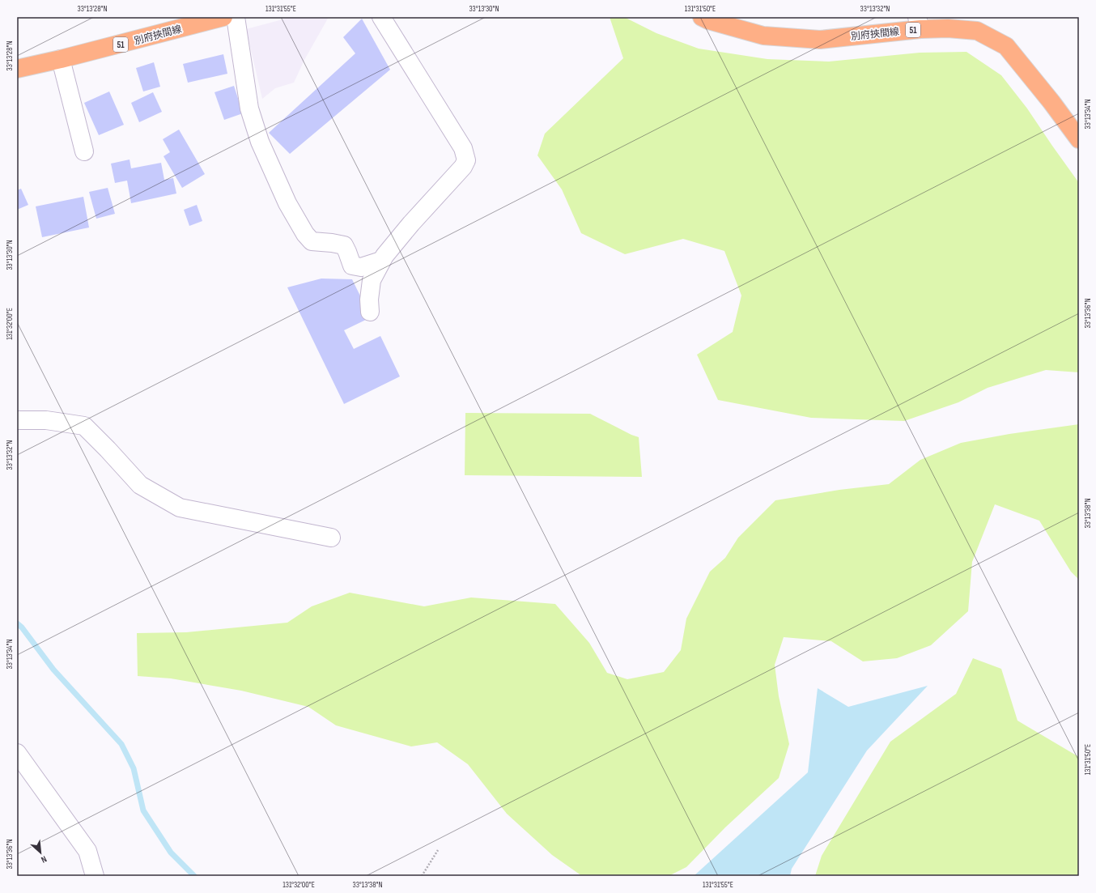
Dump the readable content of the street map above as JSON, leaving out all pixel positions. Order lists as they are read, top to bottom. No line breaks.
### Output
{"streets":{"main road":["51","別府挾間線"]},"north":"bottom right","coordinates":["33°13'28\"N","131°31'55\"E","33°13'30\"N","131°31'50\"E","33°13'32\"N","33°13'34\"N","33°13'36\"N","131°32'00\"E","33°13'38\"N"]}
